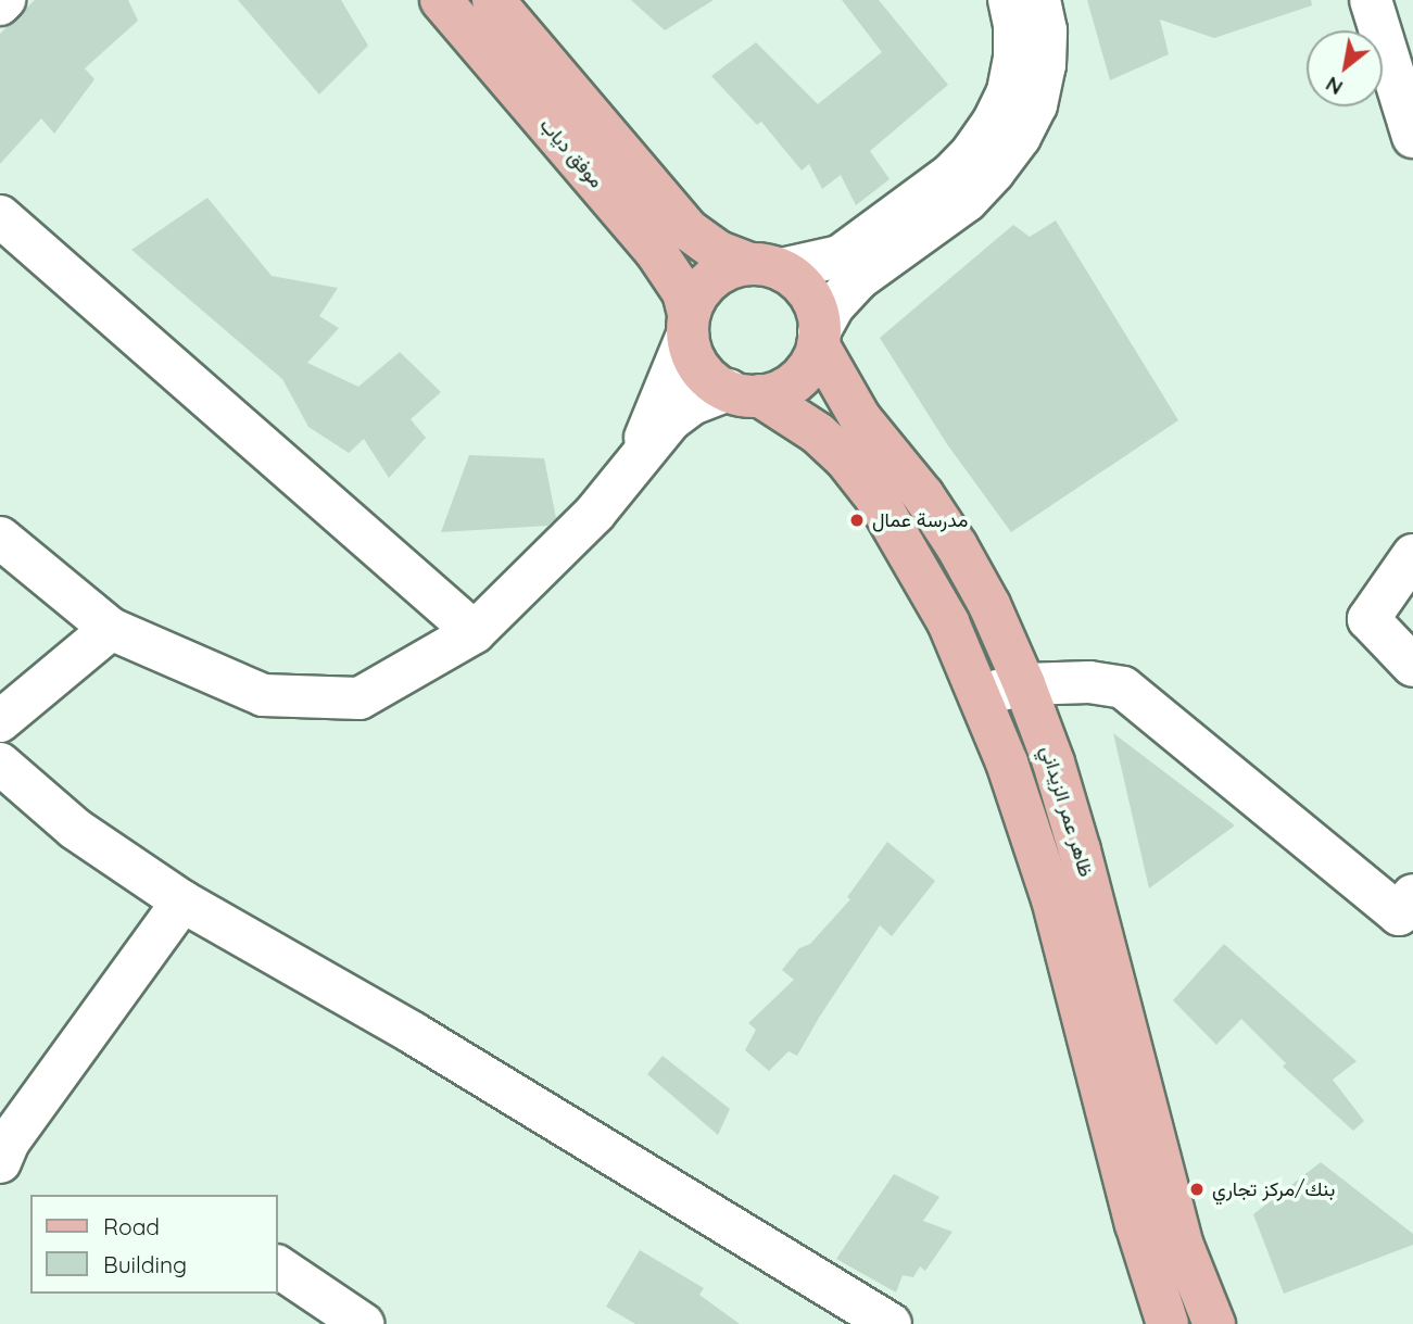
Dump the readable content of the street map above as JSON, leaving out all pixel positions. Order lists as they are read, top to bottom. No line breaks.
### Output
{"streets":{"main road":["موفق دياب","ظاهر عمر الزيداني"]},"crossings":[["موفق دياب","ظاهر عمر الزيداني"]],"places":["مدرسة عمال","بنك/مركز تجاري"],"legend":["Road","Building"],"north":"bottom left"}
